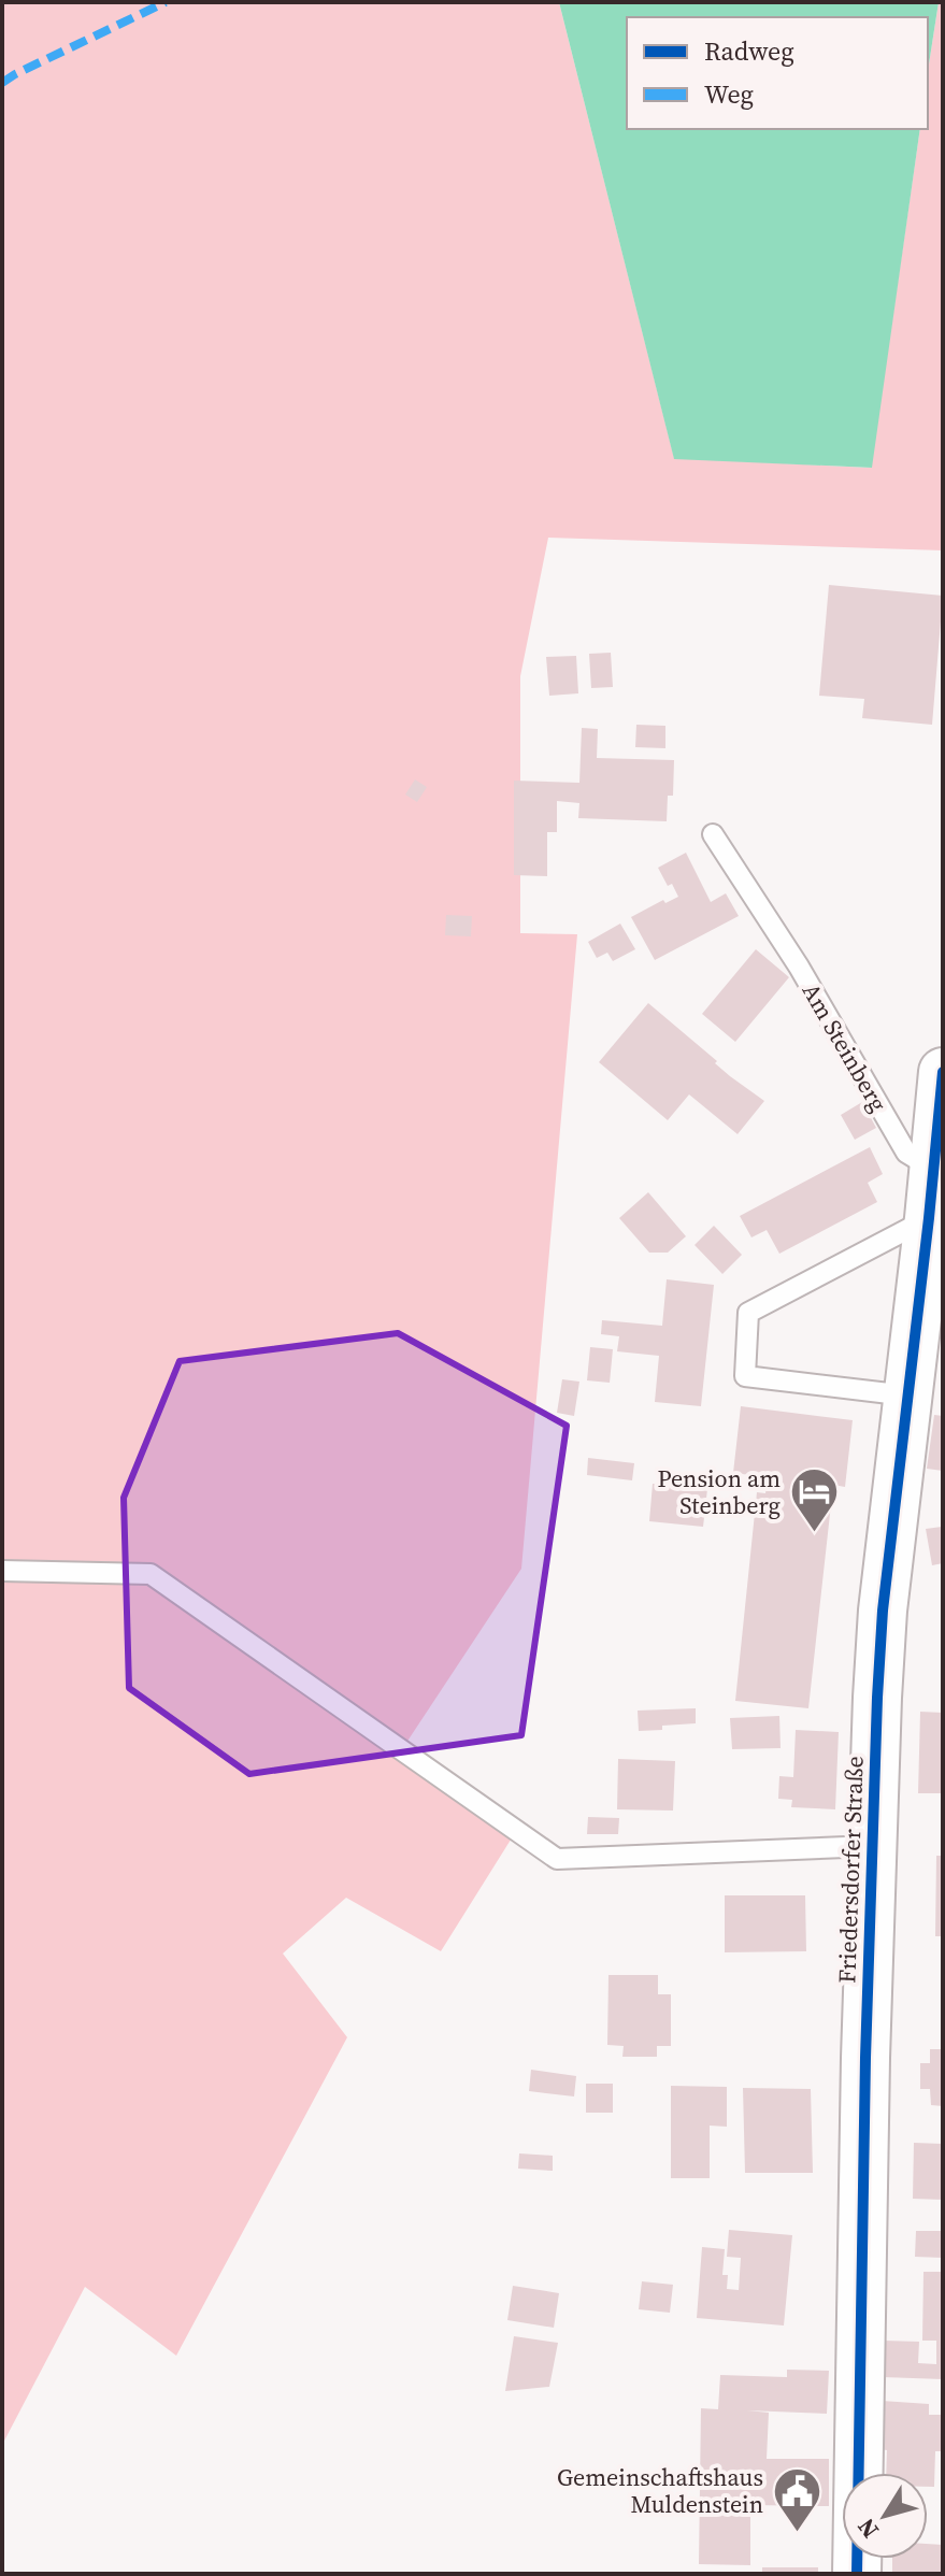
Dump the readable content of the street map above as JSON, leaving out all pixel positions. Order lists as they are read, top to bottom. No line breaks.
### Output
{"streets":{"main road":["Friedersdorfer Straße"],"lane":["Am Steinberg"]},"crossings":[["Am Steinberg","Friedersdorfer Straße"]],"places":{"hotel":["Pension am Steinberg"],"public building":["Gemeinschaftshaus Muldenstein"]},"legend":["Radweg","Weg"],"north":"bottom left"}
